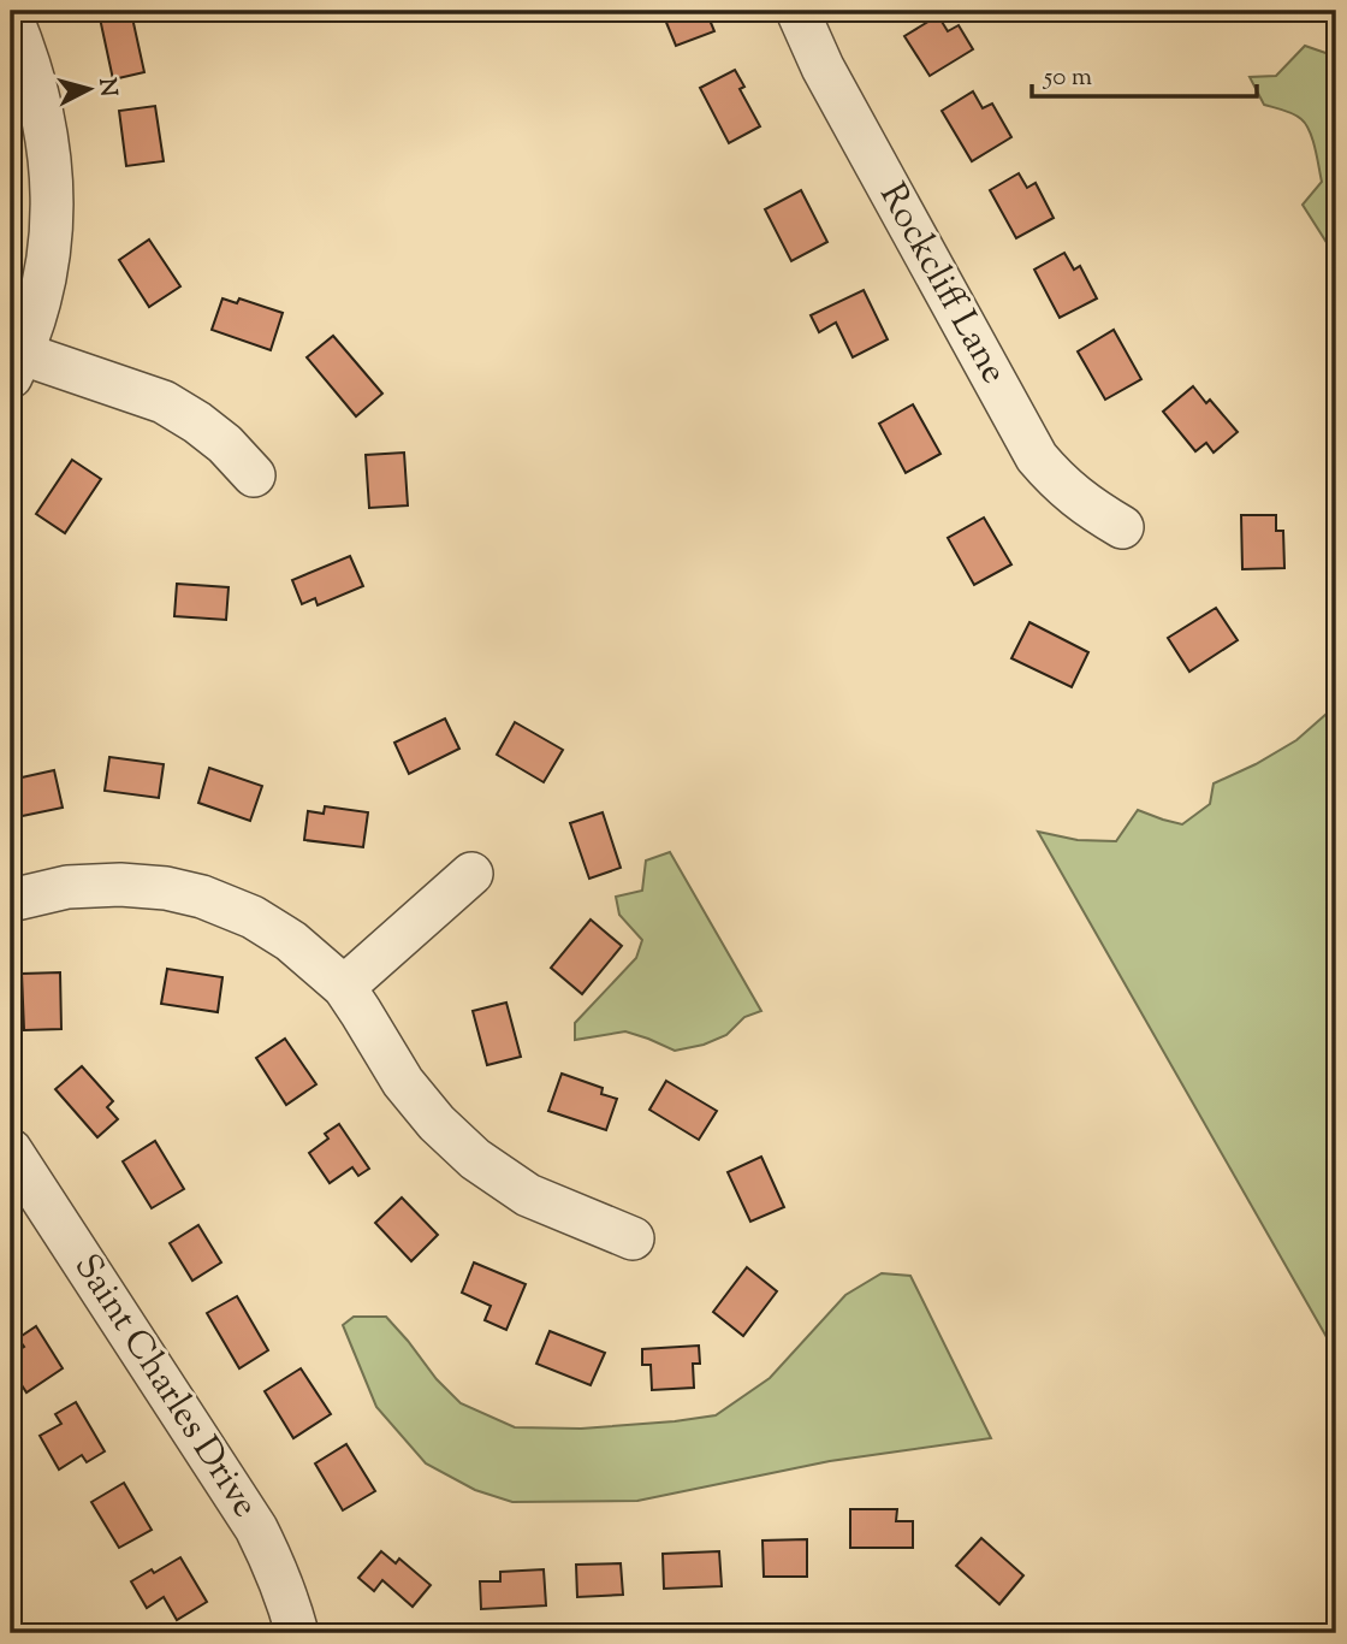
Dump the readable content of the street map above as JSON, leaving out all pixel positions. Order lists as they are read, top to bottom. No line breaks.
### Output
{"streets":{"street":["Rockcliff Lane","Saint Charles Drive"]},"scale_bar":"50 m","north":"right"}
